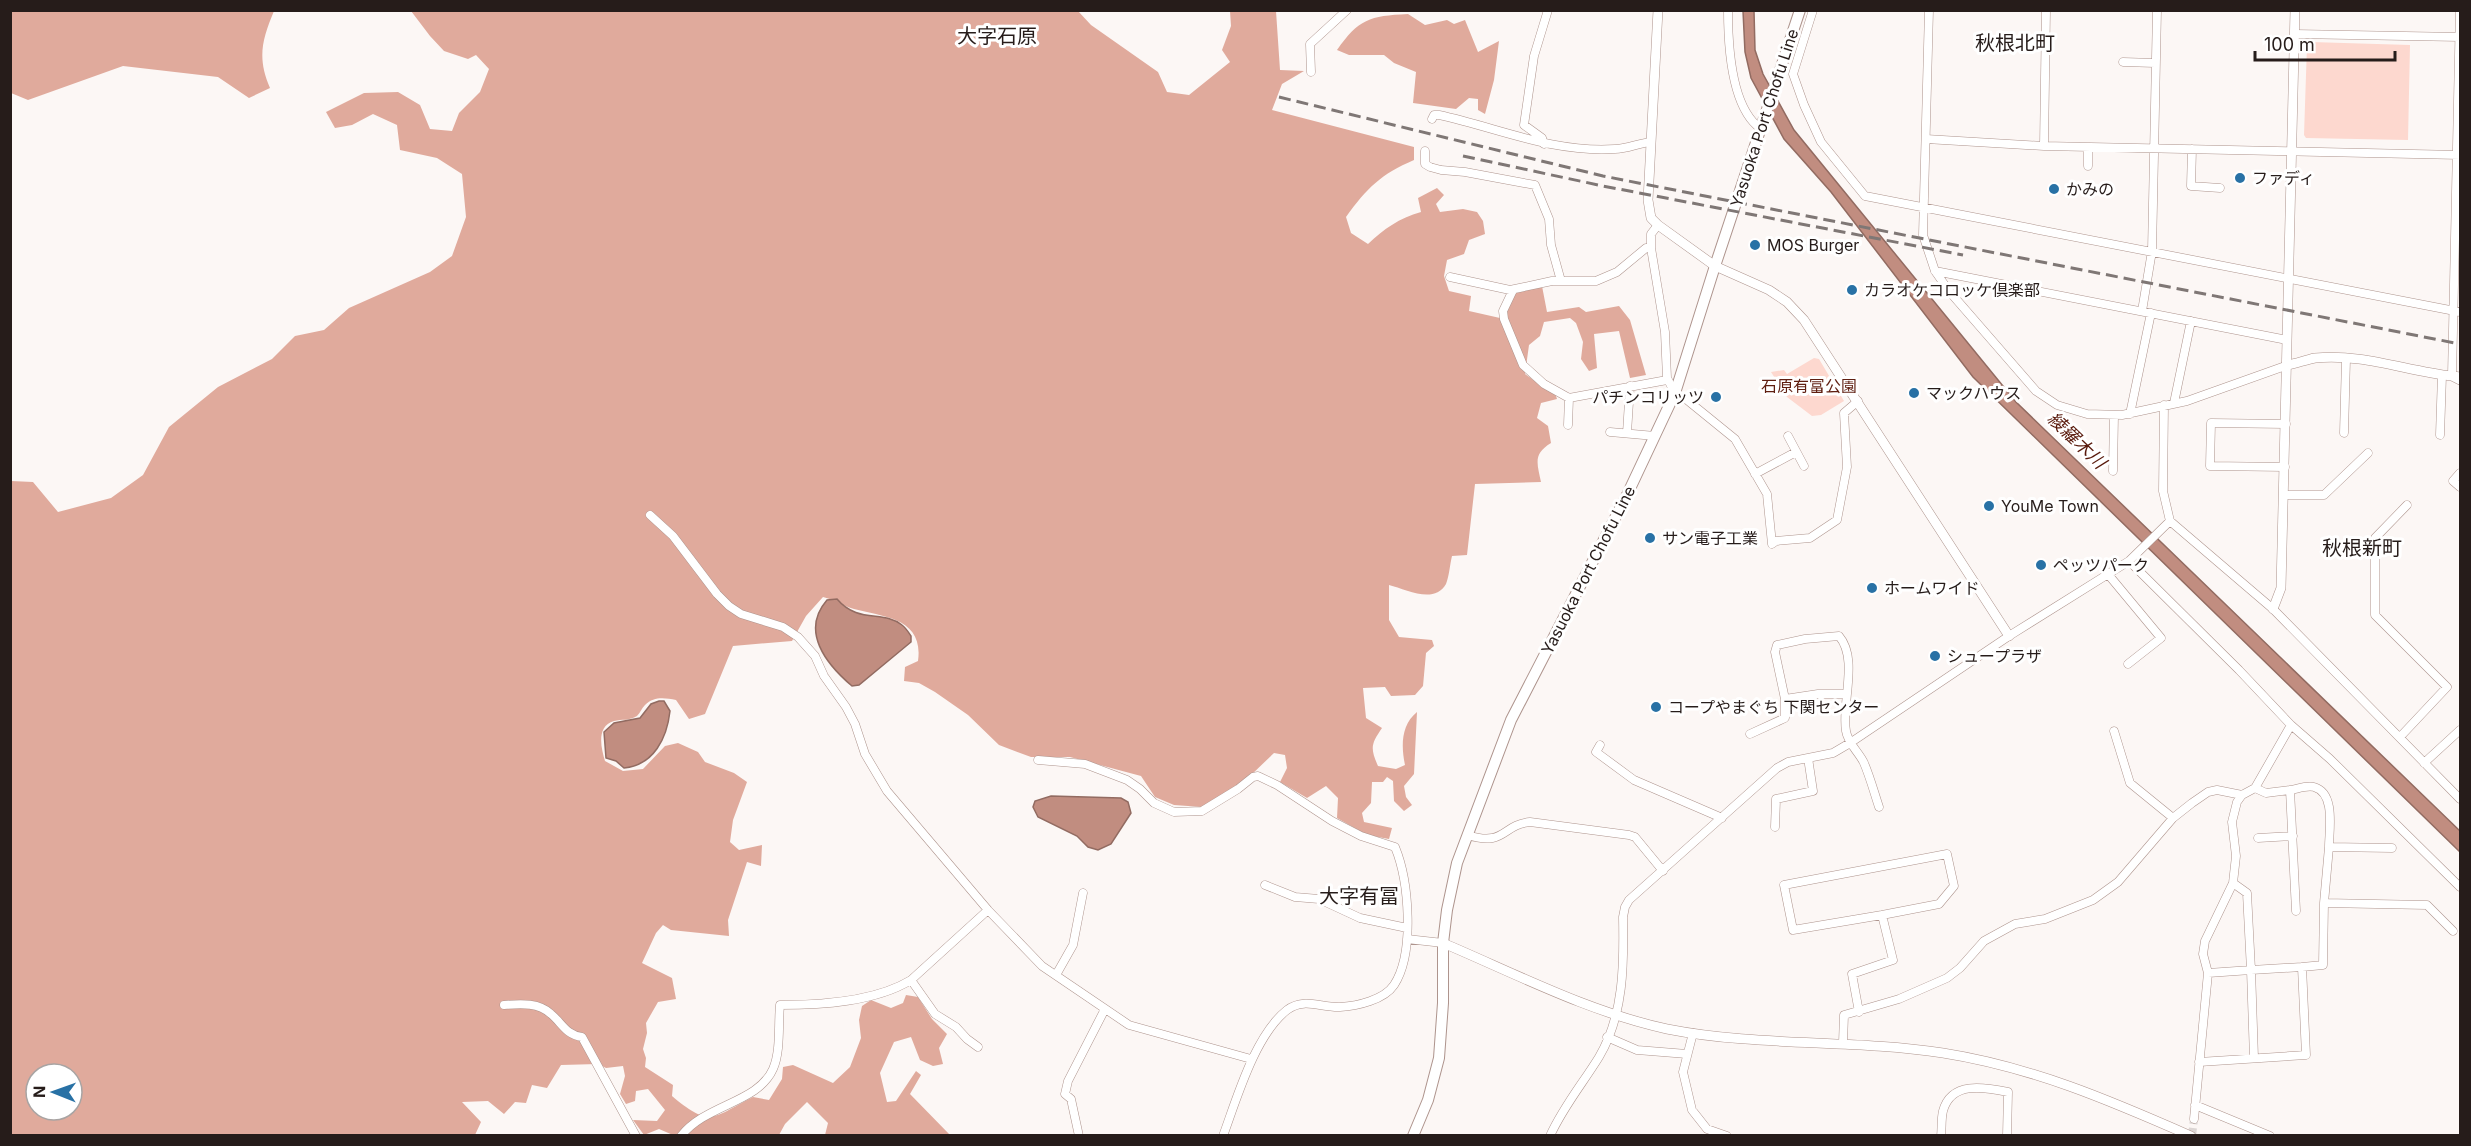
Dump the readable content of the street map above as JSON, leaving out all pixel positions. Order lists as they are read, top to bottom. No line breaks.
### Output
{"streets":{"main road":["Yasuoka Port Chofu Line"]},"districts":["大字石原","秋根北町","秋根新町","大字有冨"],"water":["綾羅木川"],"parks":["石原有富公園"],"places":["ファディ","かみの","MOS Burger","カラオケコロッケ倶楽部","マックハウス","パチンコリッツ","YouMe Town","サン電子工業","ペッツパーク","ホームワイド","シュープラザ","コープやまぐち 下関センター"],"scale_bar":"100 m","north":"left"}
